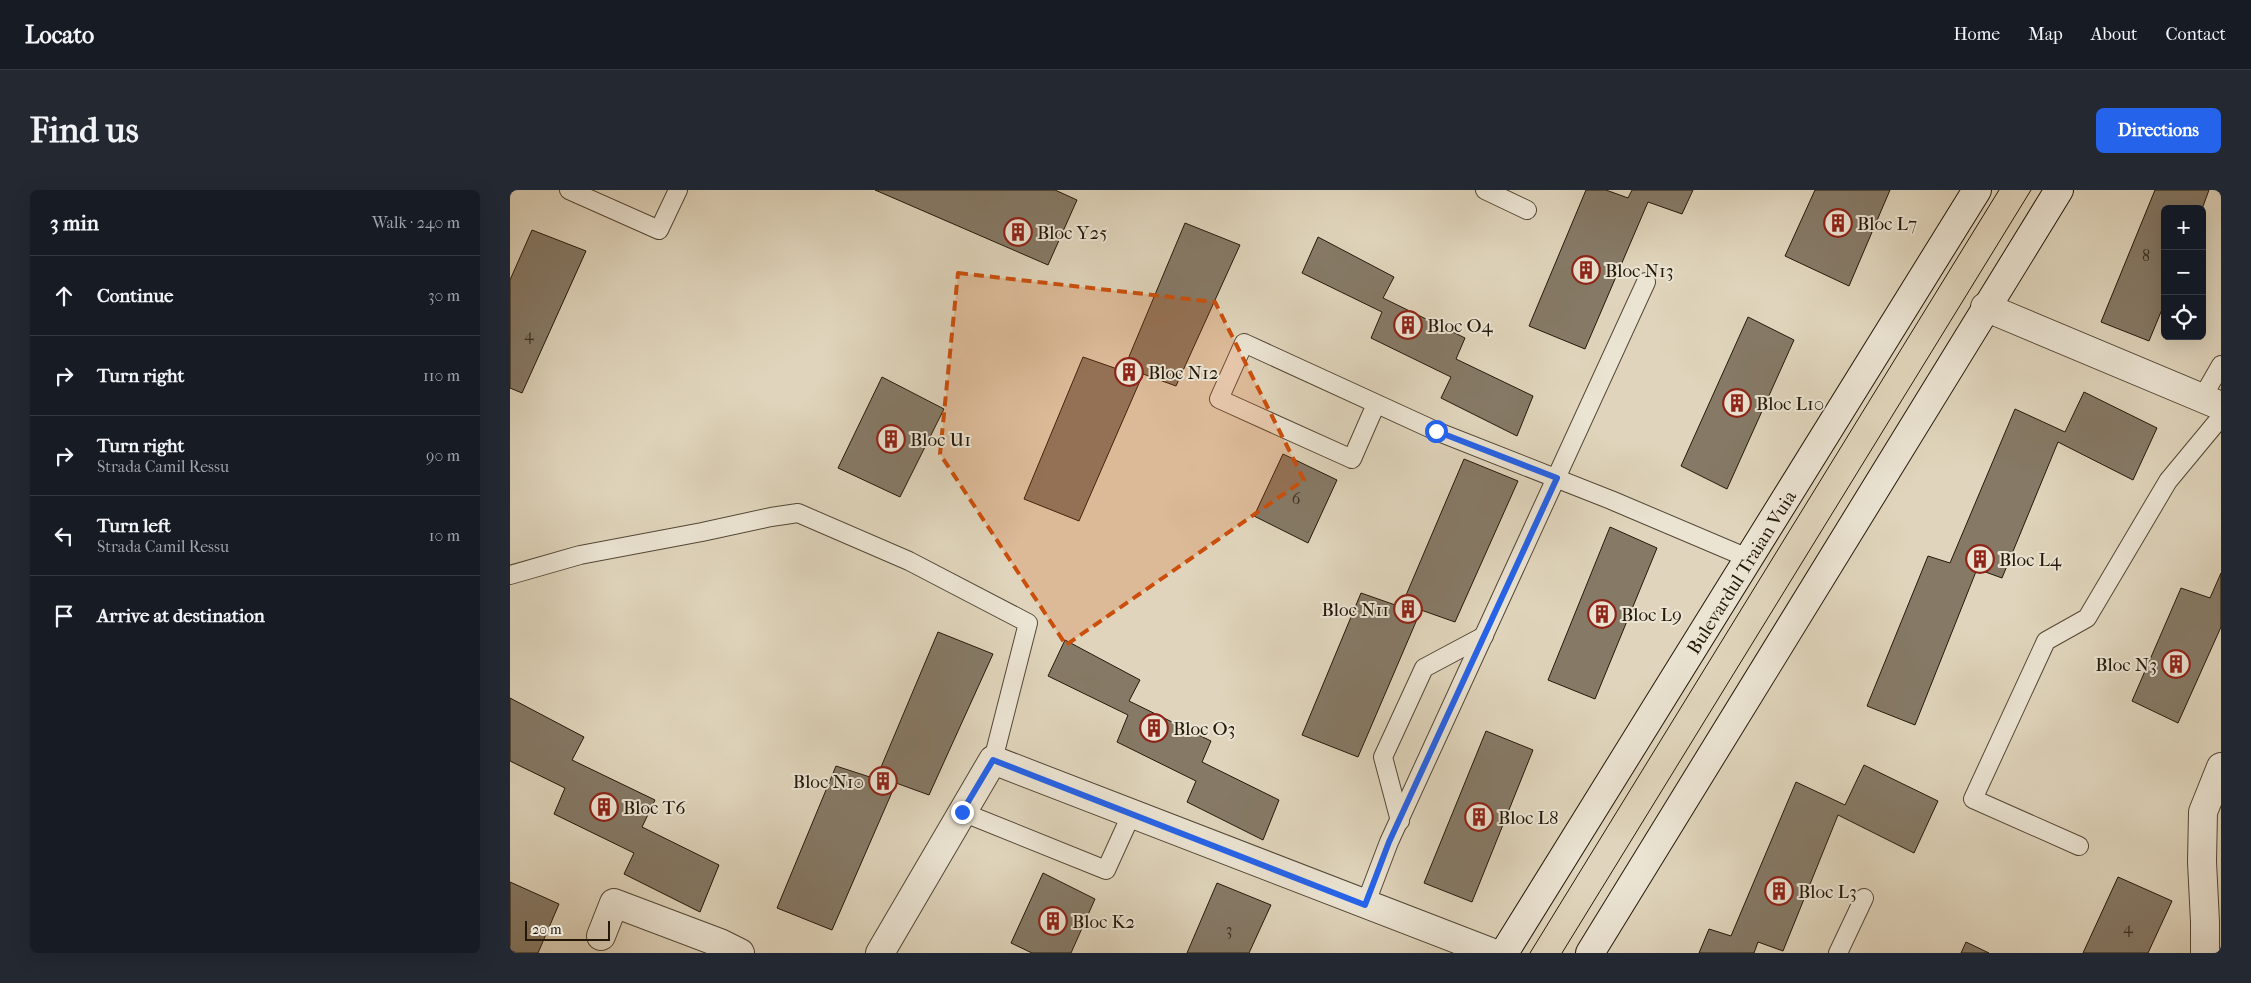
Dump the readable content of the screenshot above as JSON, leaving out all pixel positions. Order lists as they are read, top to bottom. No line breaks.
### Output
{"streets":{"main road":["Bulevardul Traian Vuia"]},"places":{"building":["Bloc L7","Bloc Y25","Bloc N13","Bloc O4","Bloc N12","Bloc L10","Bloc U1","Bloc L4","Bloc N11","Bloc L9","Bloc N3","Bloc O3","Bloc N10","Bloc T6","Bloc L8","Bloc L3","Bloc K2"]},"house_numbers":["8","4","6","4","3"],"scale_bar":"20 m","page":{"header":"Locato","nav":["Home","Map","About","Contact"],"buttons":"Directions","title":"Find us","heading":["3 min","Walk · 240 m"],"map_buttons":["+","−"],"list":[["Continue","30 m"],["Turn right","110 m"],["Turn right","Strada Camil Ressu","90 m"],["Turn left","Strada Camil Ressu","10 m"],"Arrive at destination"],"scale":"20 m"}}
